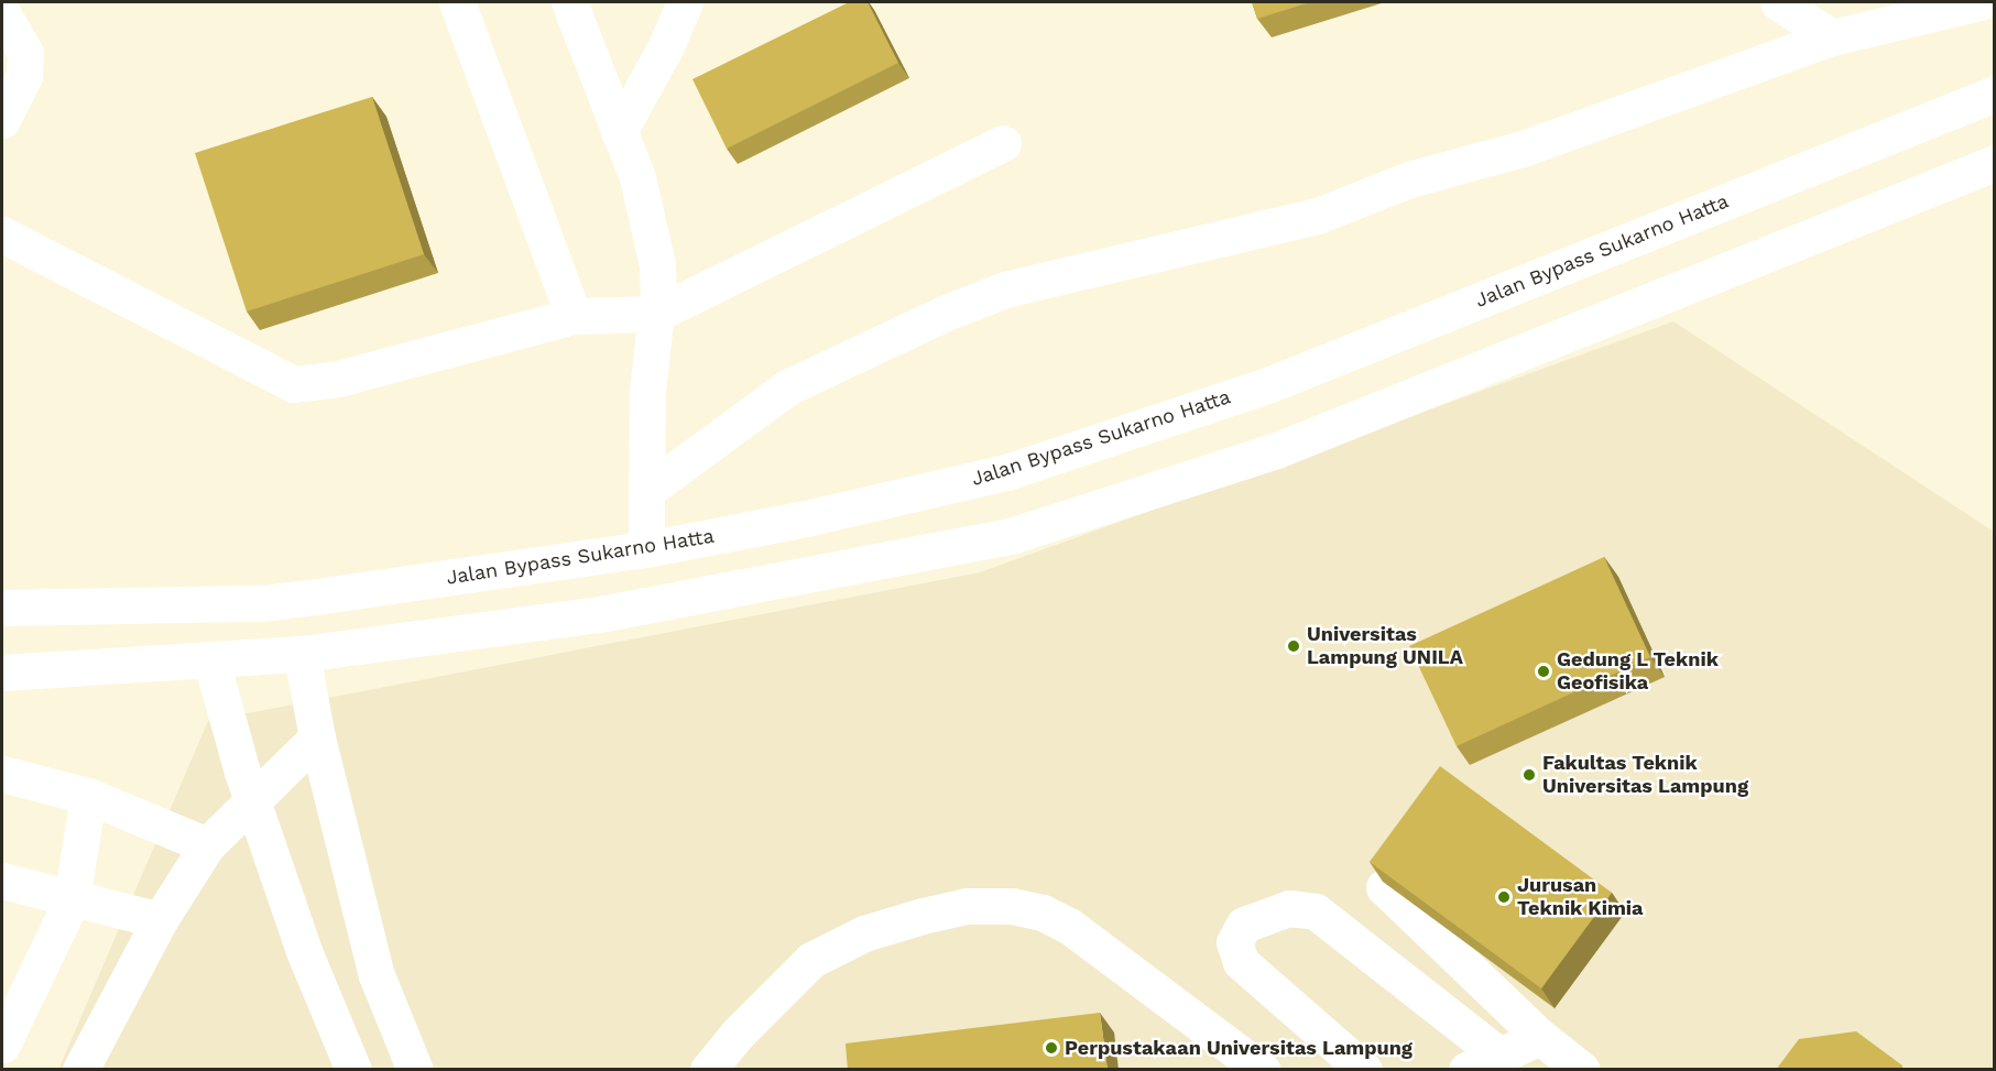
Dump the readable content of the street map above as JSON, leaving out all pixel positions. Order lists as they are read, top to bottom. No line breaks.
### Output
{"streets":{"main road":["Jalan Bypass Sukarno Hatta"]},"places":["Universitas Lampung UNILA","Gedung L Teknik Geofisika","Fakultas Teknik Universitas Lampung","Jurusan Teknik Kimia","Perpustakaan Universitas Lampung"]}
